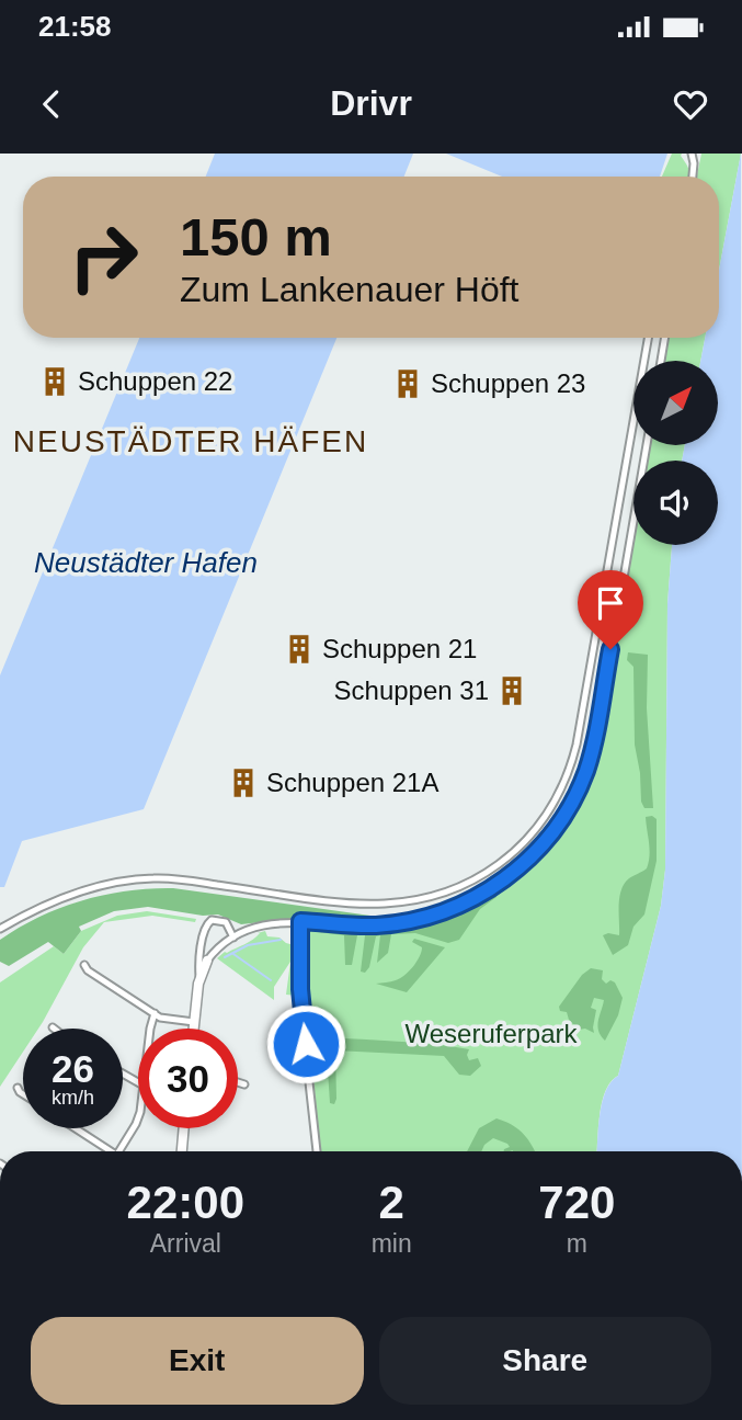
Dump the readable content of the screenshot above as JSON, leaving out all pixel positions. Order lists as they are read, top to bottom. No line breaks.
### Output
{"districts":["NEUSTÄDTER HÄFEN"],"water":["Neustädter Hafen"],"parks":["Weseruferpark"],"places":{"building":["Schuppen 22","Schuppen 23","Schuppen 21","Schuppen 31","Schuppen 21A"]},"north":"top right","page":{"status":"21:58","header":"Drivr","turn":["150 m","Zum Lankenauer Höft"],"speed":"26 km/h","limit":"30","eta":["22:00","Arrival","2","min","720","m"],"buttons":["Exit","Share"]}}
